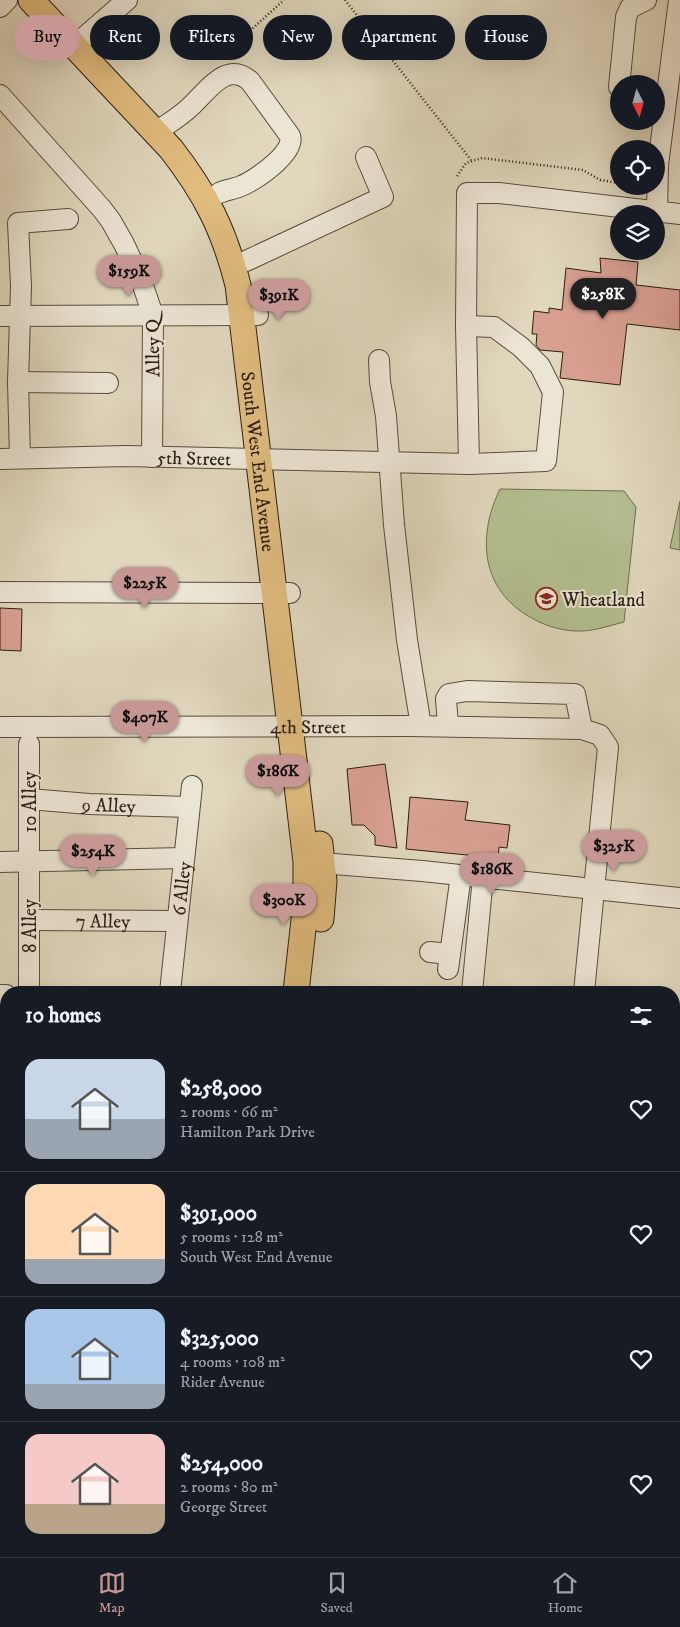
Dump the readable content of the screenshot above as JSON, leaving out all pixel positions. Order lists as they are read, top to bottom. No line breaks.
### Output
{"streets":{"main road":["South West End Avenue"],"street":["Alley Q","5th Street","4th Street","10 Alley","9 Alley","6 Alley","7 Alley","8 Alley"]},"crossings":[["Alley Q","5th Street"],["5th Street","South West End Avenue"],["South West End Avenue","4th Street"],["10 Alley","9 Alley"],["10 Alley","8 Alley"],["9 Alley","6 Alley"],["6 Alley","7 Alley"],["7 Alley","8 Alley"]],"places":{"school or university":["Wheatland"]},"north":"bottom","page":{"chip":["Buy","Rent","Filters","New","Apartment","House"],"price":["$159K","$258K","$391K","$225K","$407K","$186K","$325K","$254K","$186K","$300K"],"heading":"10 homes","list":[{"name":"$258,000","note":"2 rooms · 66 m² · Hamilton Park Drive"},{"name":"$391,000","note":"5 rooms · 128 m² · South West End Avenue"},{"name":"$325,000","note":"4 rooms · 108 m² · Rider Avenue"},{"name":"$254,000","note":"2 rooms · 80 m² · George Street"}],"tabs":["Map","Saved","Home"]}}
